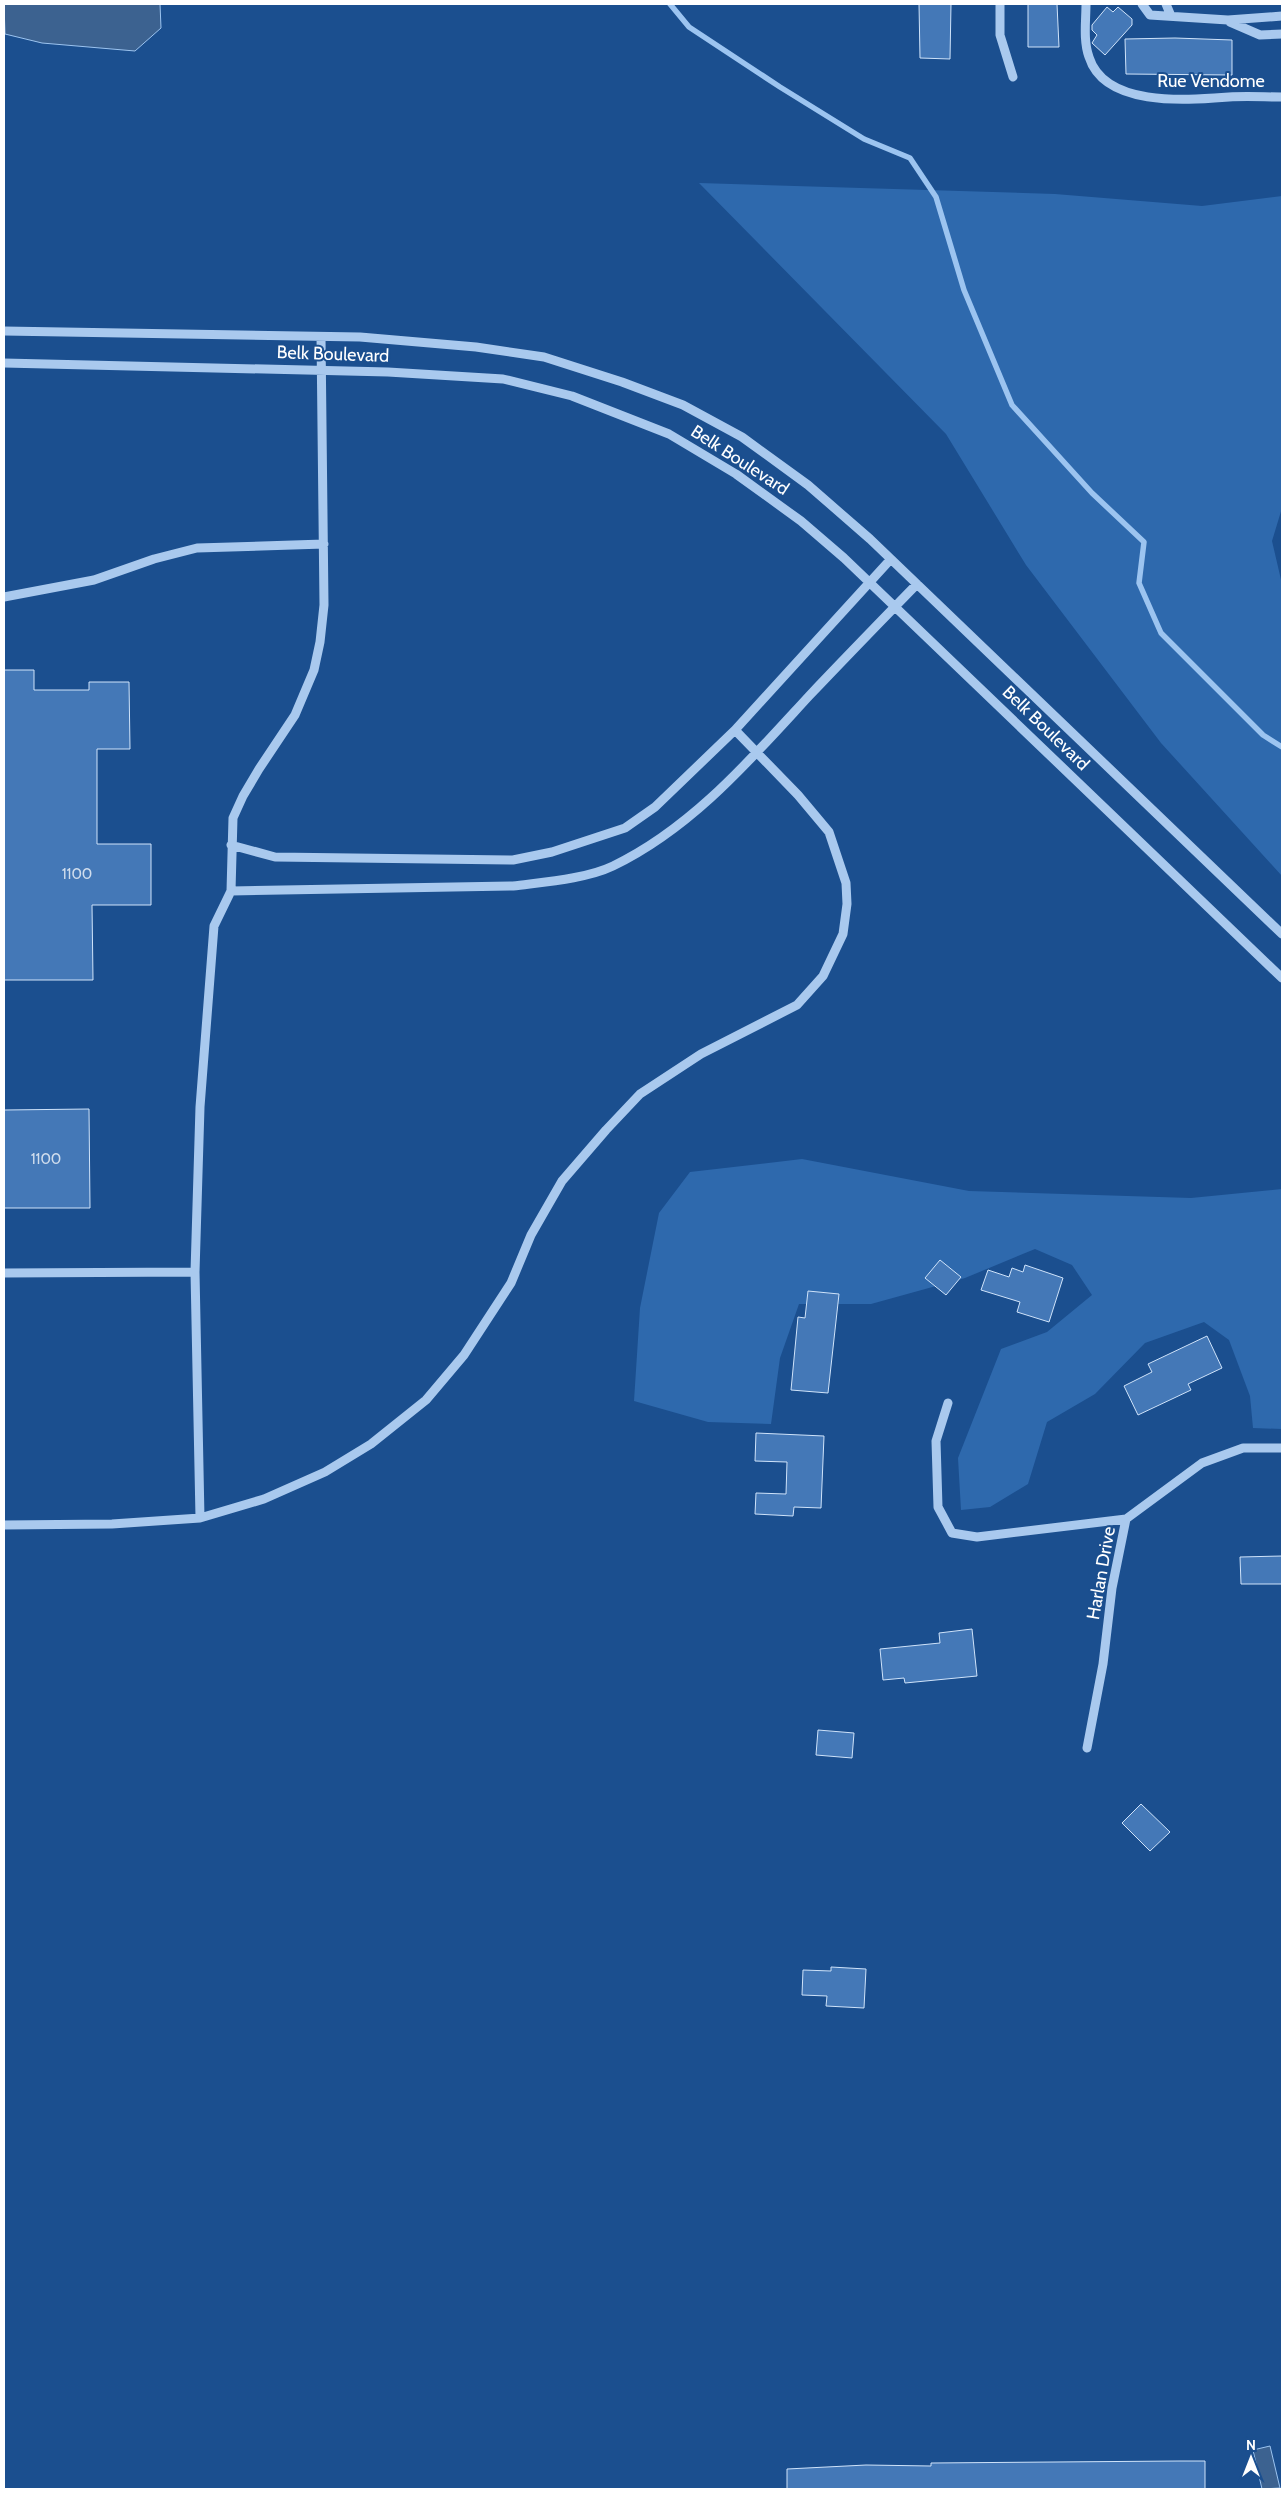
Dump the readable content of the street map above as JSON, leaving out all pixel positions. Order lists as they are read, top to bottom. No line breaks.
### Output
{"streets":{"street":["Rue Vendome","Belk Boulevard","Harlan Drive"]},"house_numbers":["1100","1100"],"north":"top"}
